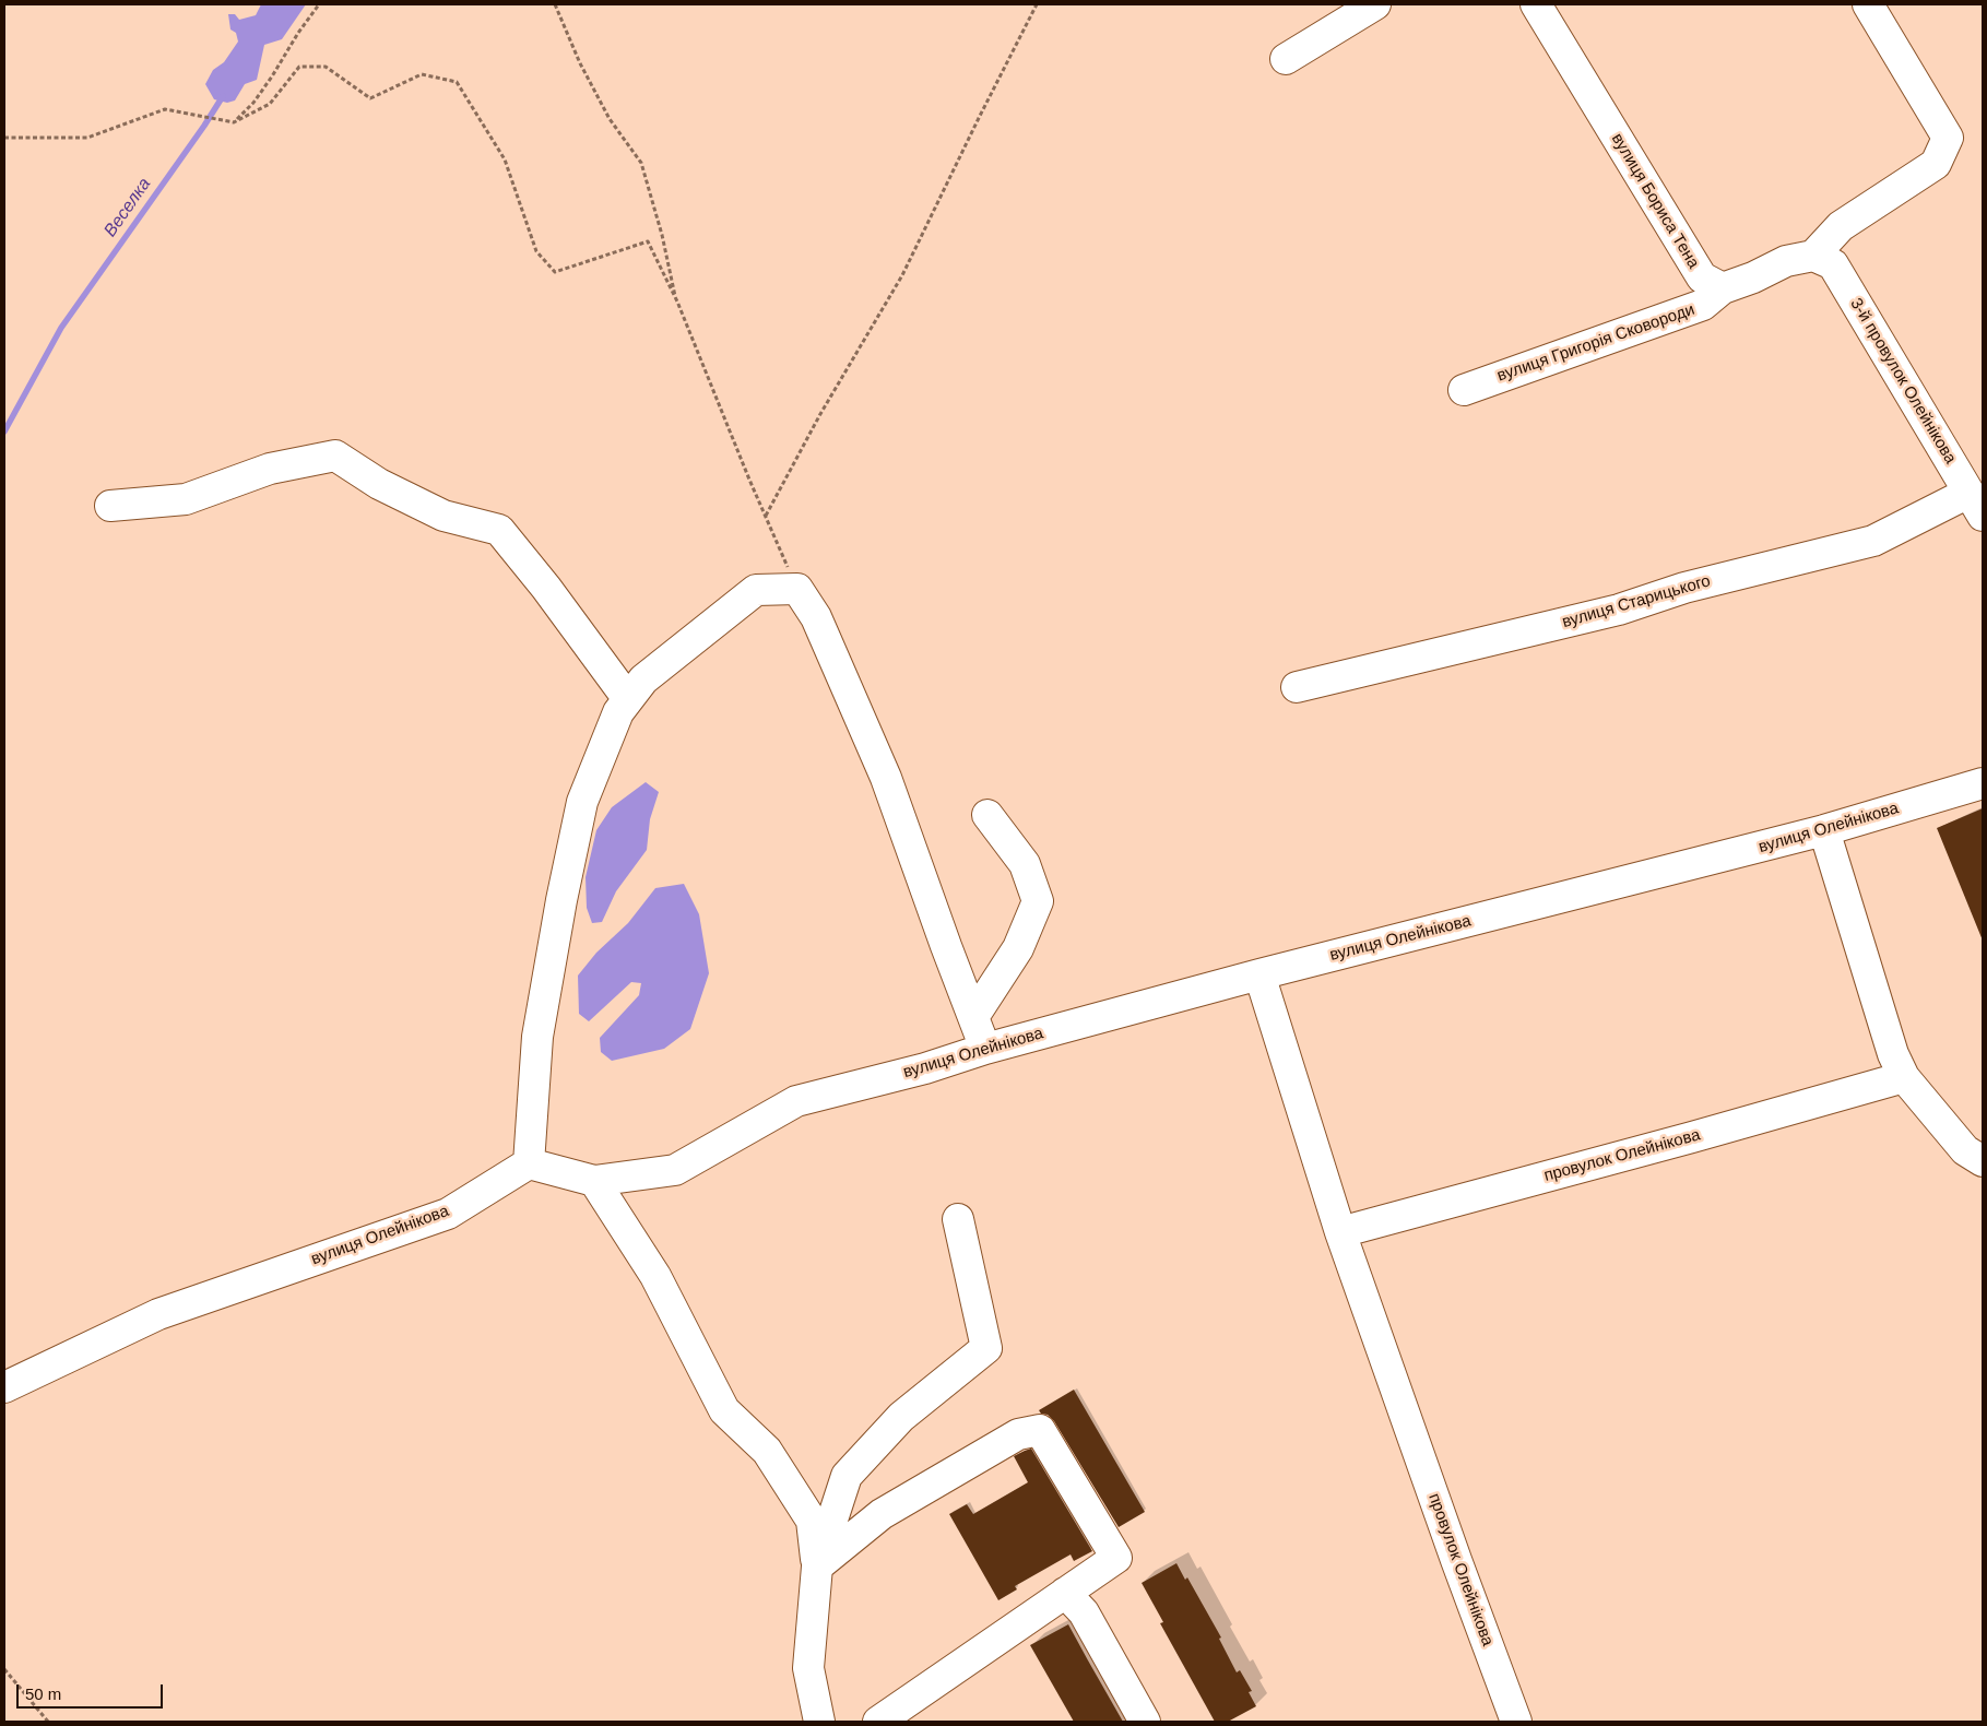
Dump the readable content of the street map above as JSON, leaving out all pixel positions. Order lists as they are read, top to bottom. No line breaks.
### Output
{"streets":{"street":["вулиця Бориса Тена","вулиця Григорія Сковороди","3-й провулок Олейнікова","вулиця Старицького","вулиця Олейнікова","провулок Олейнікова"]},"crossings":[["вулиця Бориса Тена","вулиця Григорія Сковороди"],["3-й провулок Олейнікова","вулиця Старицького"],["вулиця Олейнікова","провулок Олейнікова"]],"water":["Веселка"],"scale_bar":"50 m"}
